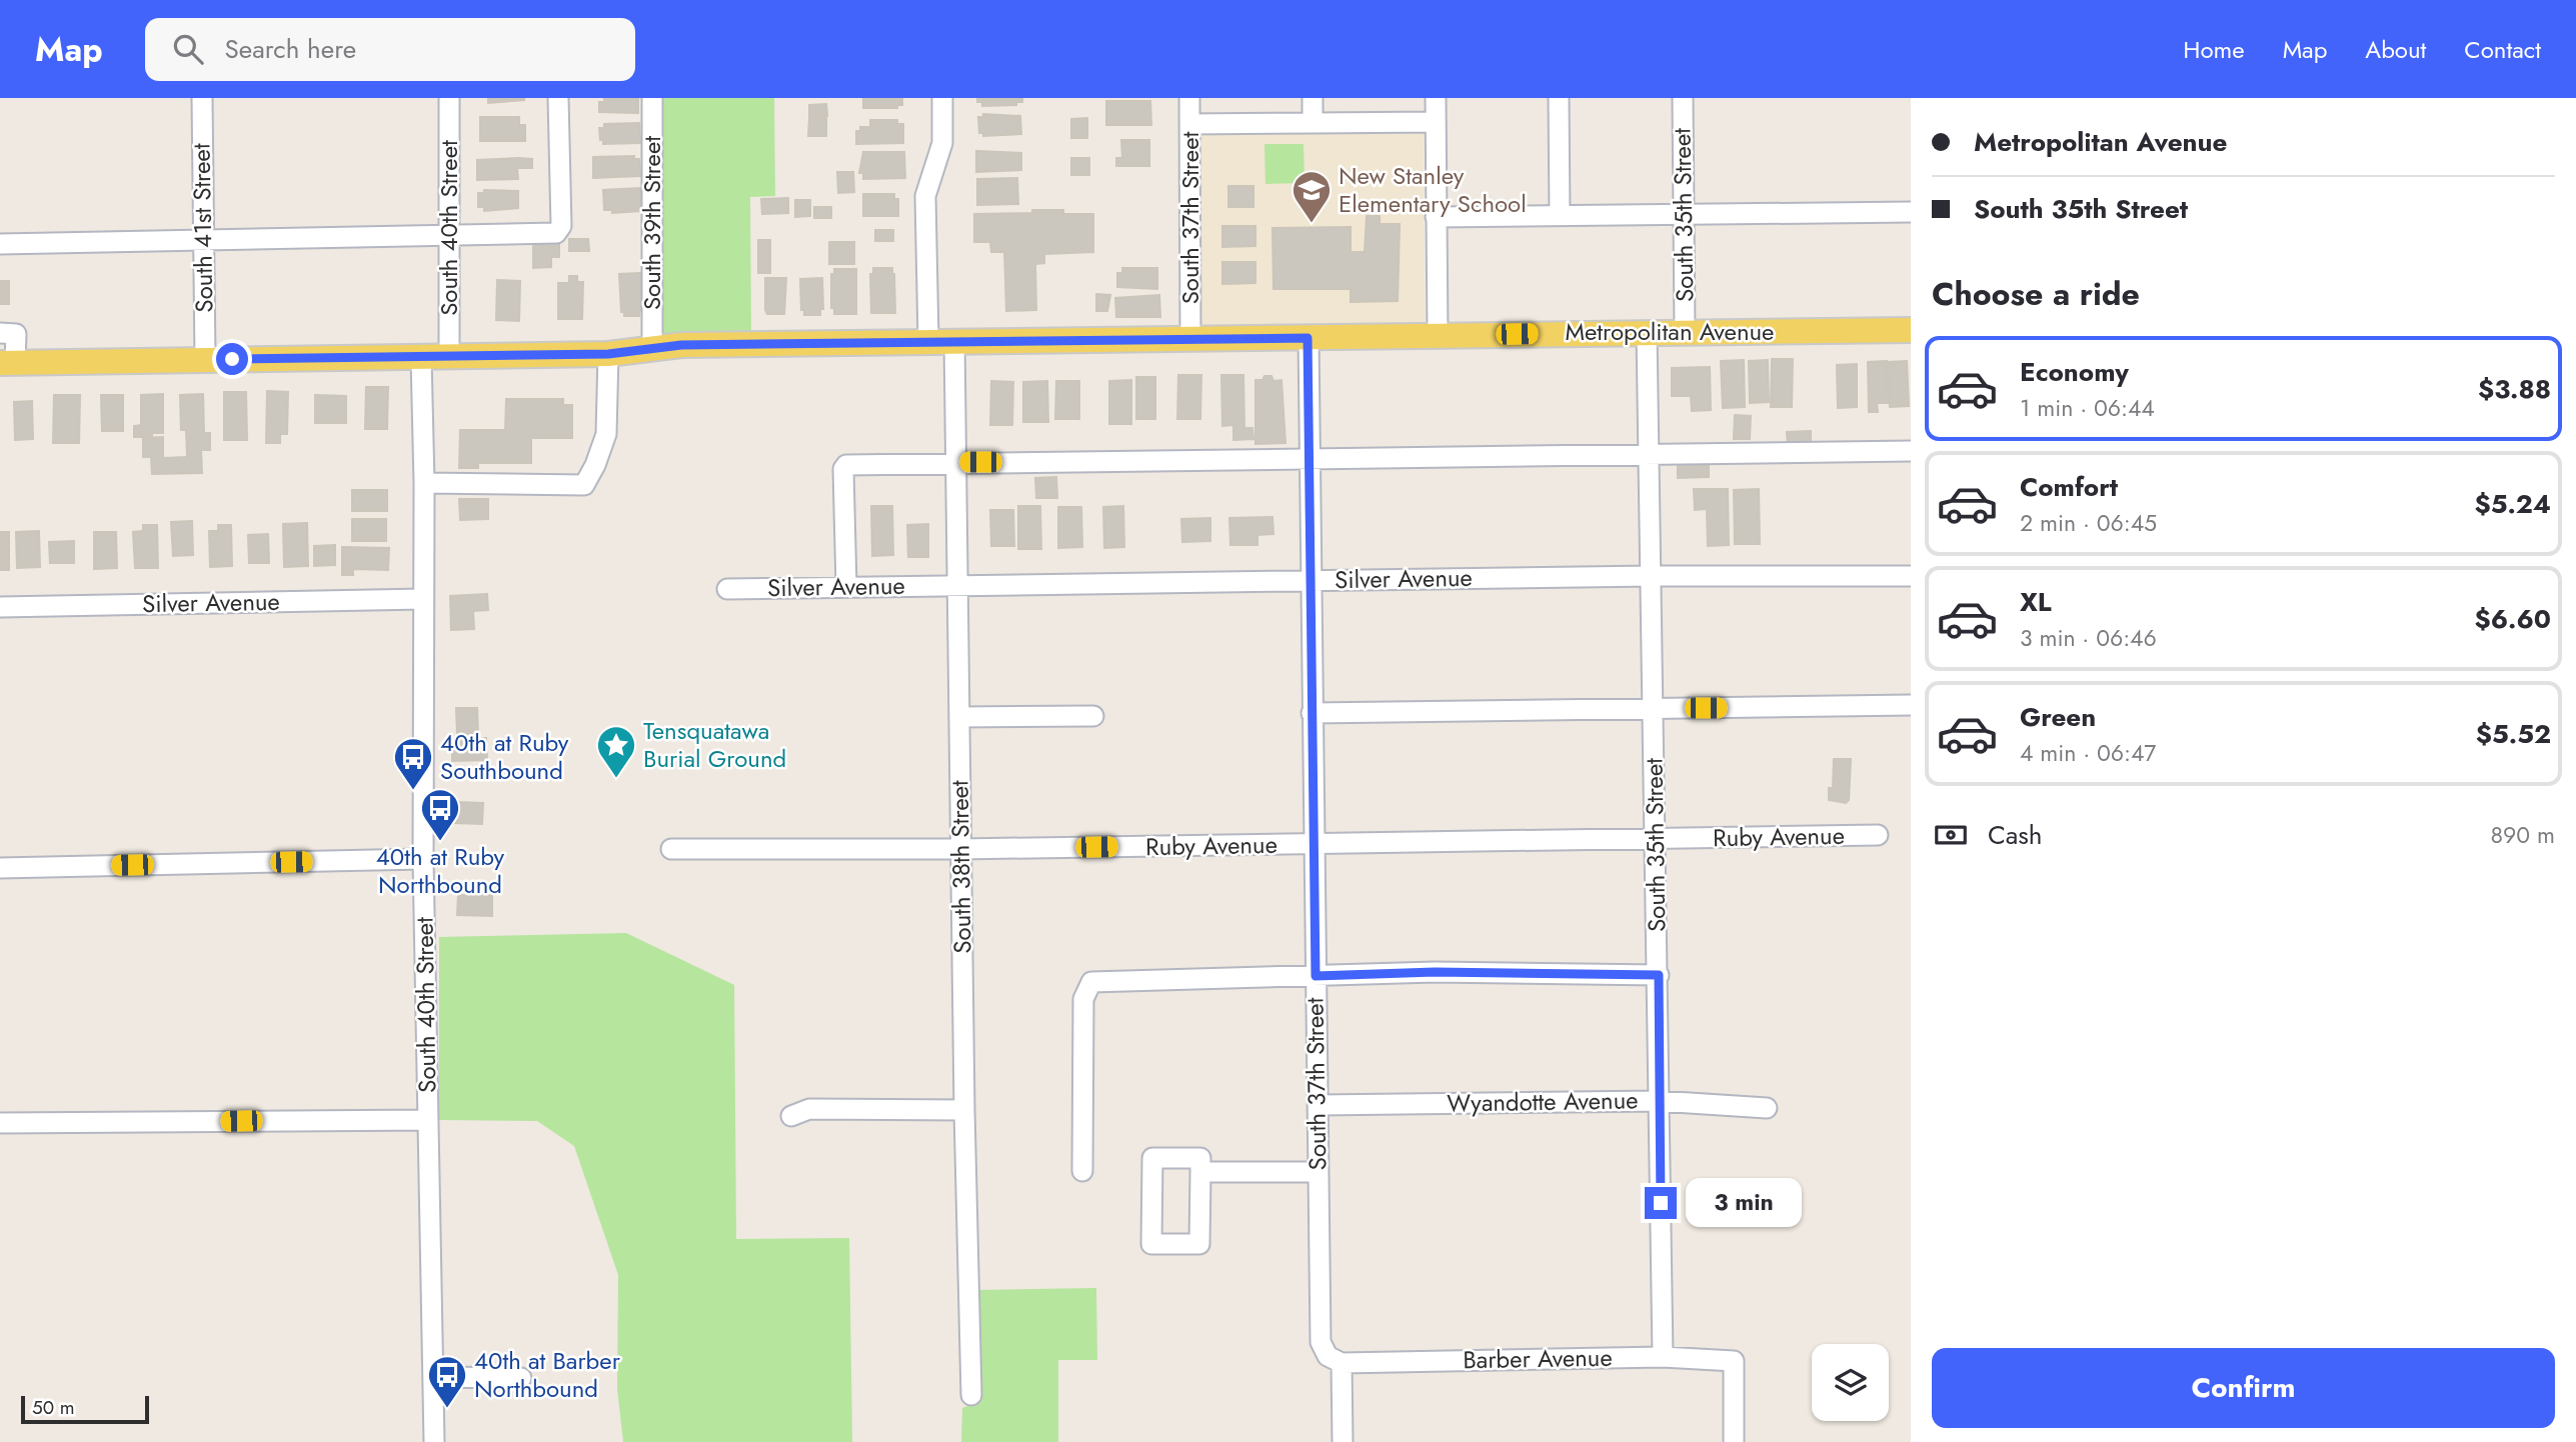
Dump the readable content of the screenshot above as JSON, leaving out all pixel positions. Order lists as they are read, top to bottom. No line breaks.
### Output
{"streets":{"main road":["Metropolitan Avenue"],"street":["South 35th Street","South 37th Street","South 39th Street","South 41st Street","South 40th Street","Silver Avenue","Ruby Avenue","South 38th Street","Wyandotte Avenue","Barber Avenue"]},"crossings":[["South 35th Street","Metropolitan Avenue"],["South 35th Street","Silver Avenue"],["South 35th Street","Ruby Avenue"],["South 35th Street","Wyandotte Avenue"],["South 35th Street","Barber Avenue"],["South 37th Street","Metropolitan Avenue"],["South 37th Street","Silver Avenue"],["South 37th Street","Ruby Avenue"],["South 37th Street","Wyandotte Avenue"],["South 37th Street","Barber Avenue"],["South 39th Street","Metropolitan Avenue"],["South 41st Street","Metropolitan Avenue"],["South 40th Street","Metropolitan Avenue"],["South 40th Street","Silver Avenue"],["Metropolitan Avenue","South 38th Street"],["Silver Avenue","South 38th Street"],["Ruby Avenue","South 38th Street"]],"places":{"school or university":["New Stanley Elementary School"],"place":["Tensquatawa Burial Ground"],"bus stop":["40th at Ruby Southbound","40th at Ruby Northbound","40th at Barber Northbound"]},"scale_bar":"50 m","page":{"header":"Map","search":"Search here","nav":["Home","Map","About","Contact"],"banner":["Metropolitan Avenue","South 35th Street"],"heading":"Choose a ride","list":[{"name":"Economy","note":"1 min · 06:44","value":"$3.88"},{"name":"Comfort","note":"2 min · 06:45","value":"$5.24"},{"name":"XL","note":"3 min · 06:46","value":"$6.60"},{"name":"Green","note":"4 min · 06:47","value":"$5.52"}],"pay":["Cash","890 m"],"bubble":"3 min","buttons":"Confirm","scale":"50 m"}}
